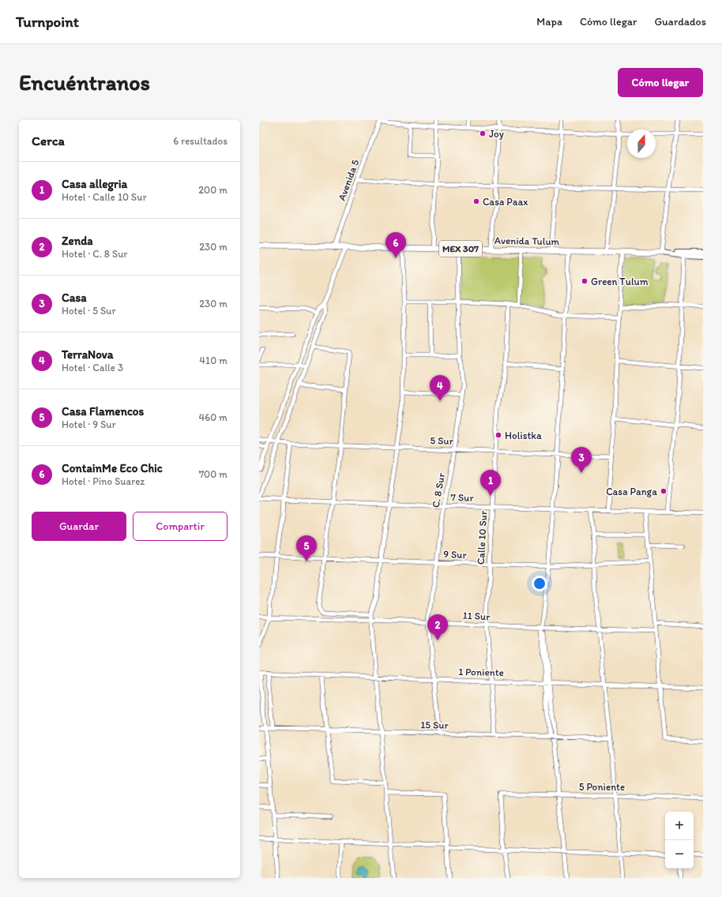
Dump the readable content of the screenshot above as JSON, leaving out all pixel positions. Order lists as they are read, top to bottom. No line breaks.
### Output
{"streets":{"highway":["Avenida Tulum","MEX 307"],"street":["Avenida 5","5 Sur","C. 8 Sur","7 Sur","Calle 10 Sur","9 Sur","11 Sur","1 Poniente","15 Sur","5 Poniente"]},"crossings":[["Avenida 5","Avenida Tulum"],["Avenida Tulum","C. 8 Sur"],["5 Sur","C. 8 Sur"],["5 Sur","Calle 10 Sur"],["C. 8 Sur","7 Sur"],["C. 8 Sur","9 Sur"],["C. 8 Sur","11 Sur"],["C. 8 Sur","1 Poniente"],["C. 8 Sur","15 Sur"],["7 Sur","Calle 10 Sur"],["Calle 10 Sur","9 Sur"],["Calle 10 Sur","11 Sur"],["Calle 10 Sur","1 Poniente"],["Calle 10 Sur","15 Sur"]],"places":["Joy","Casa Paax","Green Tulum","Holistka","Casa Panga"],"north":"top","page":{"header":"Turnpoint","nav":["Mapa","Cómo llegar","Guardados"],"buttons":["Cómo llegar",["Guardar","Compartir"]],"title":"Encuéntranos","heading":["Cerca","6 resultados"],"list":[{"mark":"1","name":"Casa allegria","note":"Hotel · Calle 10 Sur","value":"200 m"},{"mark":"2","name":"Zenda","note":"Hotel · C. 8 Sur","value":"230 m"},{"mark":"3","name":"Casa","note":"Hotel · 5 Sur","value":"230 m"},{"mark":"4","name":"TerraNova","note":"Hotel · Calle 3","value":"410 m"},{"mark":"5","name":"Casa Flamencos","note":"Hotel · 9 Sur","value":"460 m"},{"mark":"6","name":"ContainMe Eco Chic","note":"Hotel · Pino Suarez","value":"700 m"}],"pins":["6","4","3","1","5","2"],"map_buttons":["+","−"]}}
